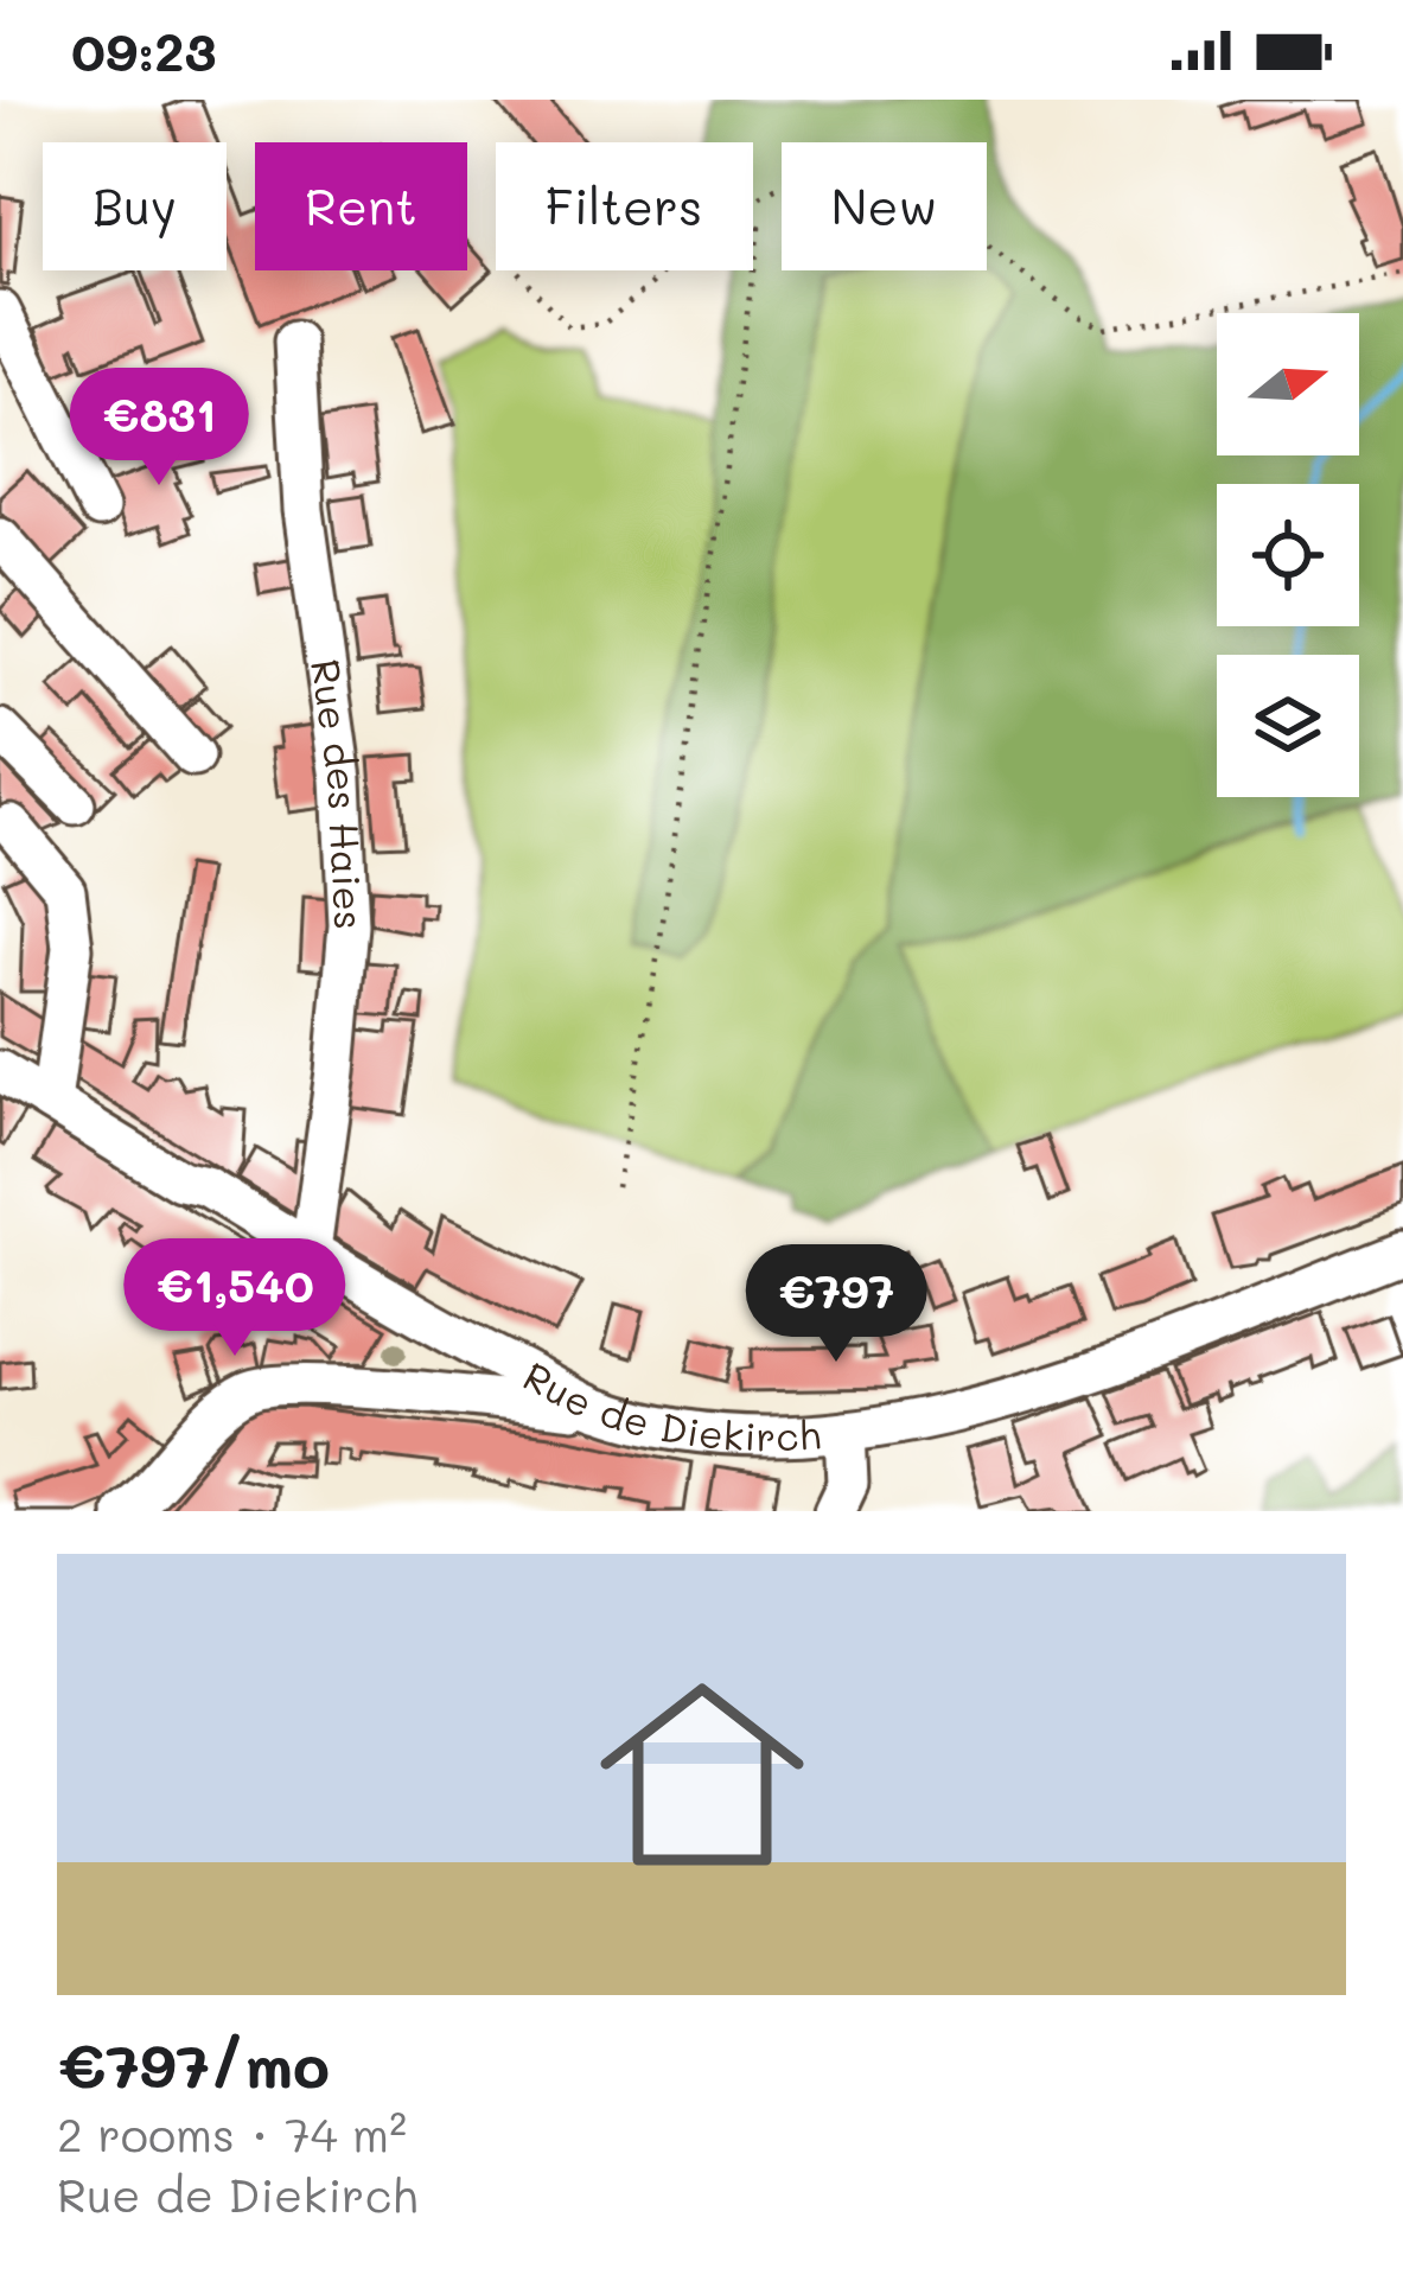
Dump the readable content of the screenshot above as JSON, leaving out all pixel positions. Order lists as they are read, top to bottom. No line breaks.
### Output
{"streets":{"street":["Rue des Haies","Rue de Diekirch"]},"crossings":[["Rue des Haies","Rue de Diekirch"]],"north":"right","page":{"status":"09:23","chip":["Buy","Rent","Filters","New"],"price":["€831","€1,540","€797"],"list":[{"name":"€797/mo","note":"2 rooms · 74 m² · Rue de Diekirch"}]}}
